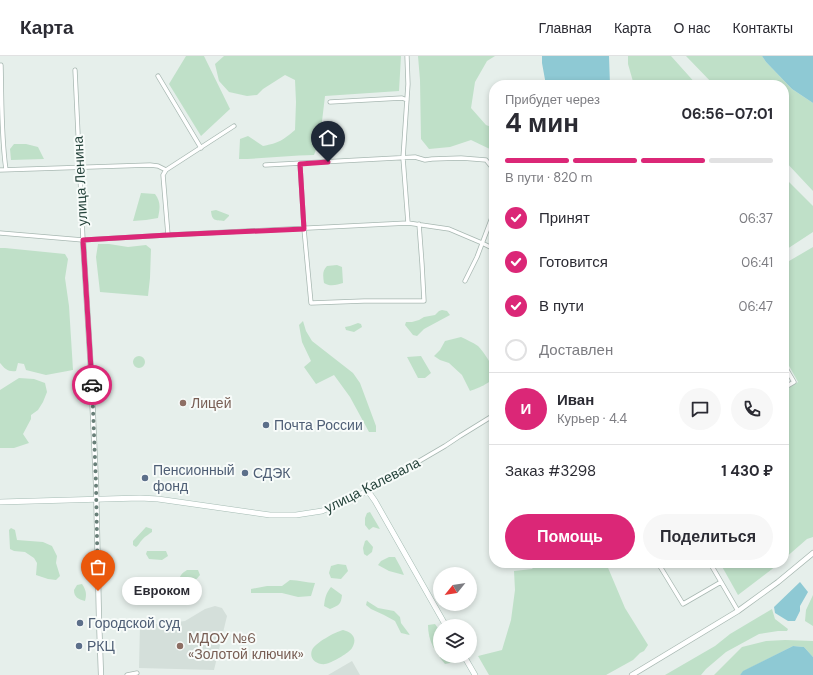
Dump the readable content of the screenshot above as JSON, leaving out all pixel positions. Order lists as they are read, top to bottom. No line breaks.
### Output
{"streets":{"main road":["улица Калевала"],"street":["улица Ленина"]},"crossings":[["улица Ленина","улица Калевала"]],"places":["Лицей","Почта России","СДЭК","Пенсионный фонд","Евроком","Городской суд","РКЦ","МДОУ №6 «Золотой ключик»"],"north":"bottom left","page":{"header":"Карта","nav":["Главная","Карта","О нас","Контакты"],"heading":["4 мин","Прибудет через","06:56–07:01"],"panel":["Иван","Курьер · 4.4","Заказ #3298","1 430 ₽"],"bar":"В пути · 820 m","list":[["Принят","06:37"],["Готовится","06:41"],["В пути","06:47"],"Доставлен"],"round":"И","buttons":["Помощь","Поделиться"],"bubble":"Евроком"}}
